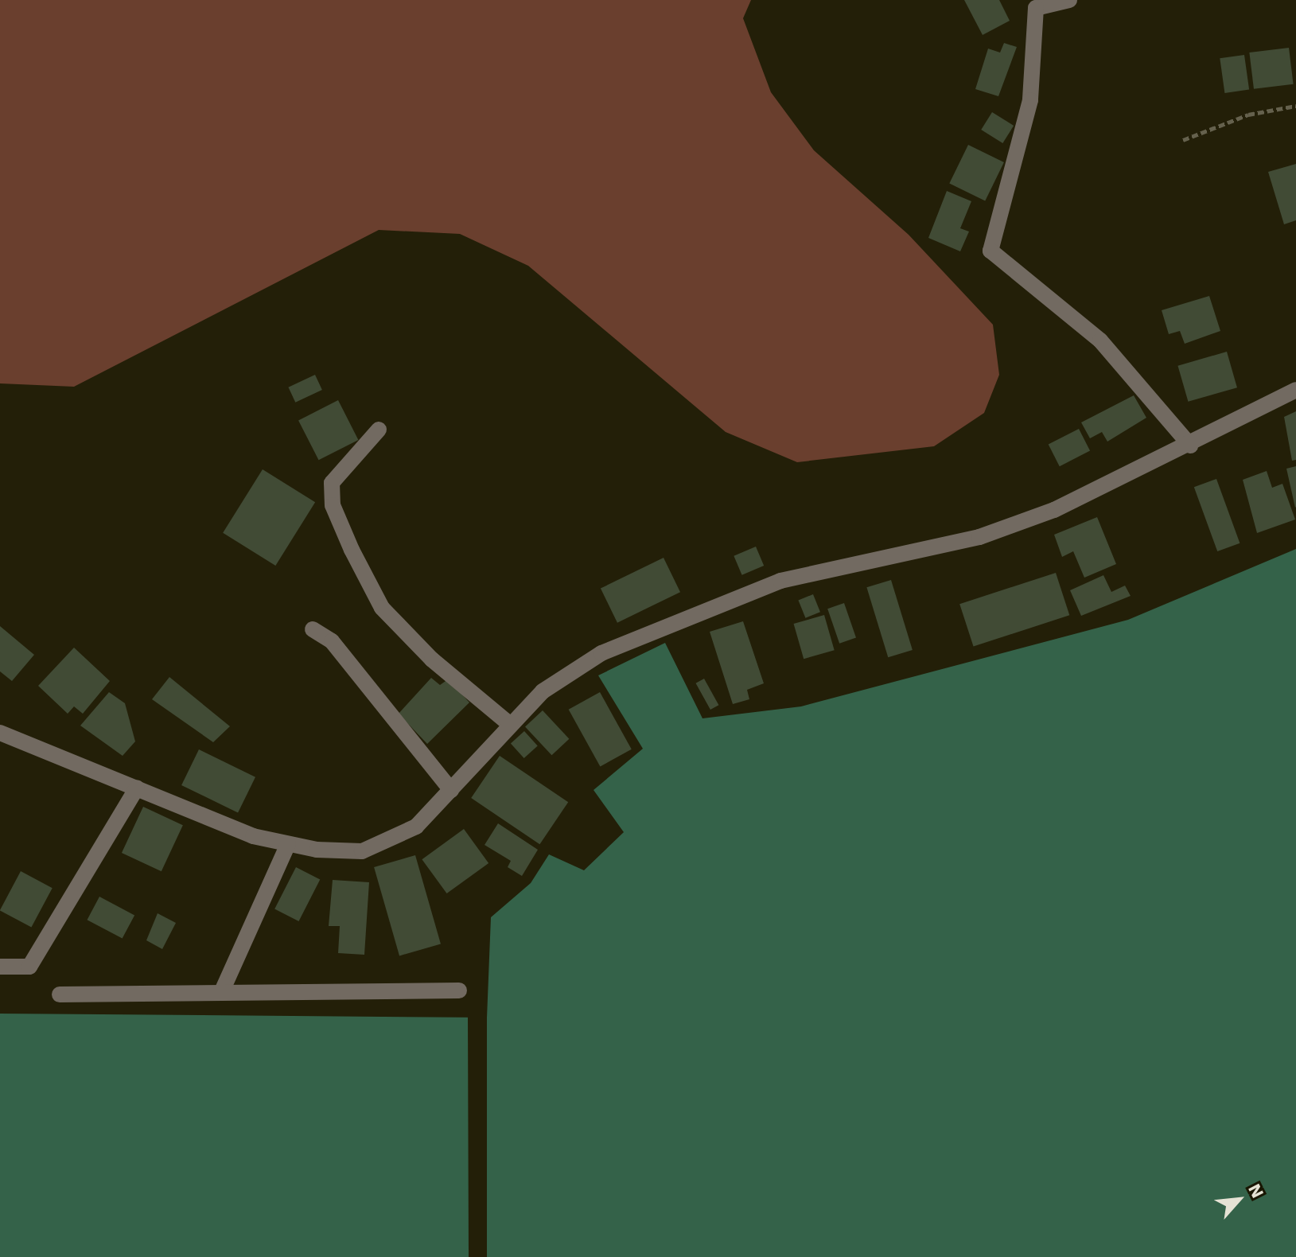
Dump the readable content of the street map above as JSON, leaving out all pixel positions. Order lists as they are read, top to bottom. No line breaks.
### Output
{"north":"top right"}
